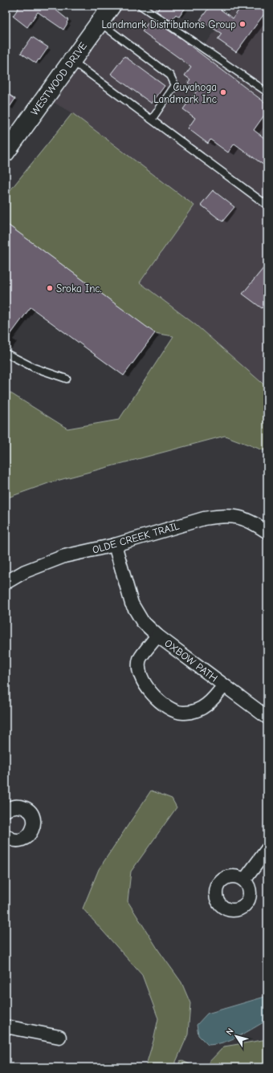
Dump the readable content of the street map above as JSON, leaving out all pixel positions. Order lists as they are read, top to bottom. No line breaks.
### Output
{"streets":{"street":["WESTWOOD DRIVE","OLDE CREEK TRAIL","OXBOW PATH"]},"crossings":[["OLDE CREEK TRAIL","OXBOW PATH"]],"places":["Landmark Distributions Group","Cuyahoga Landmark Inc","Sroka Inc."],"north":"top left"}
